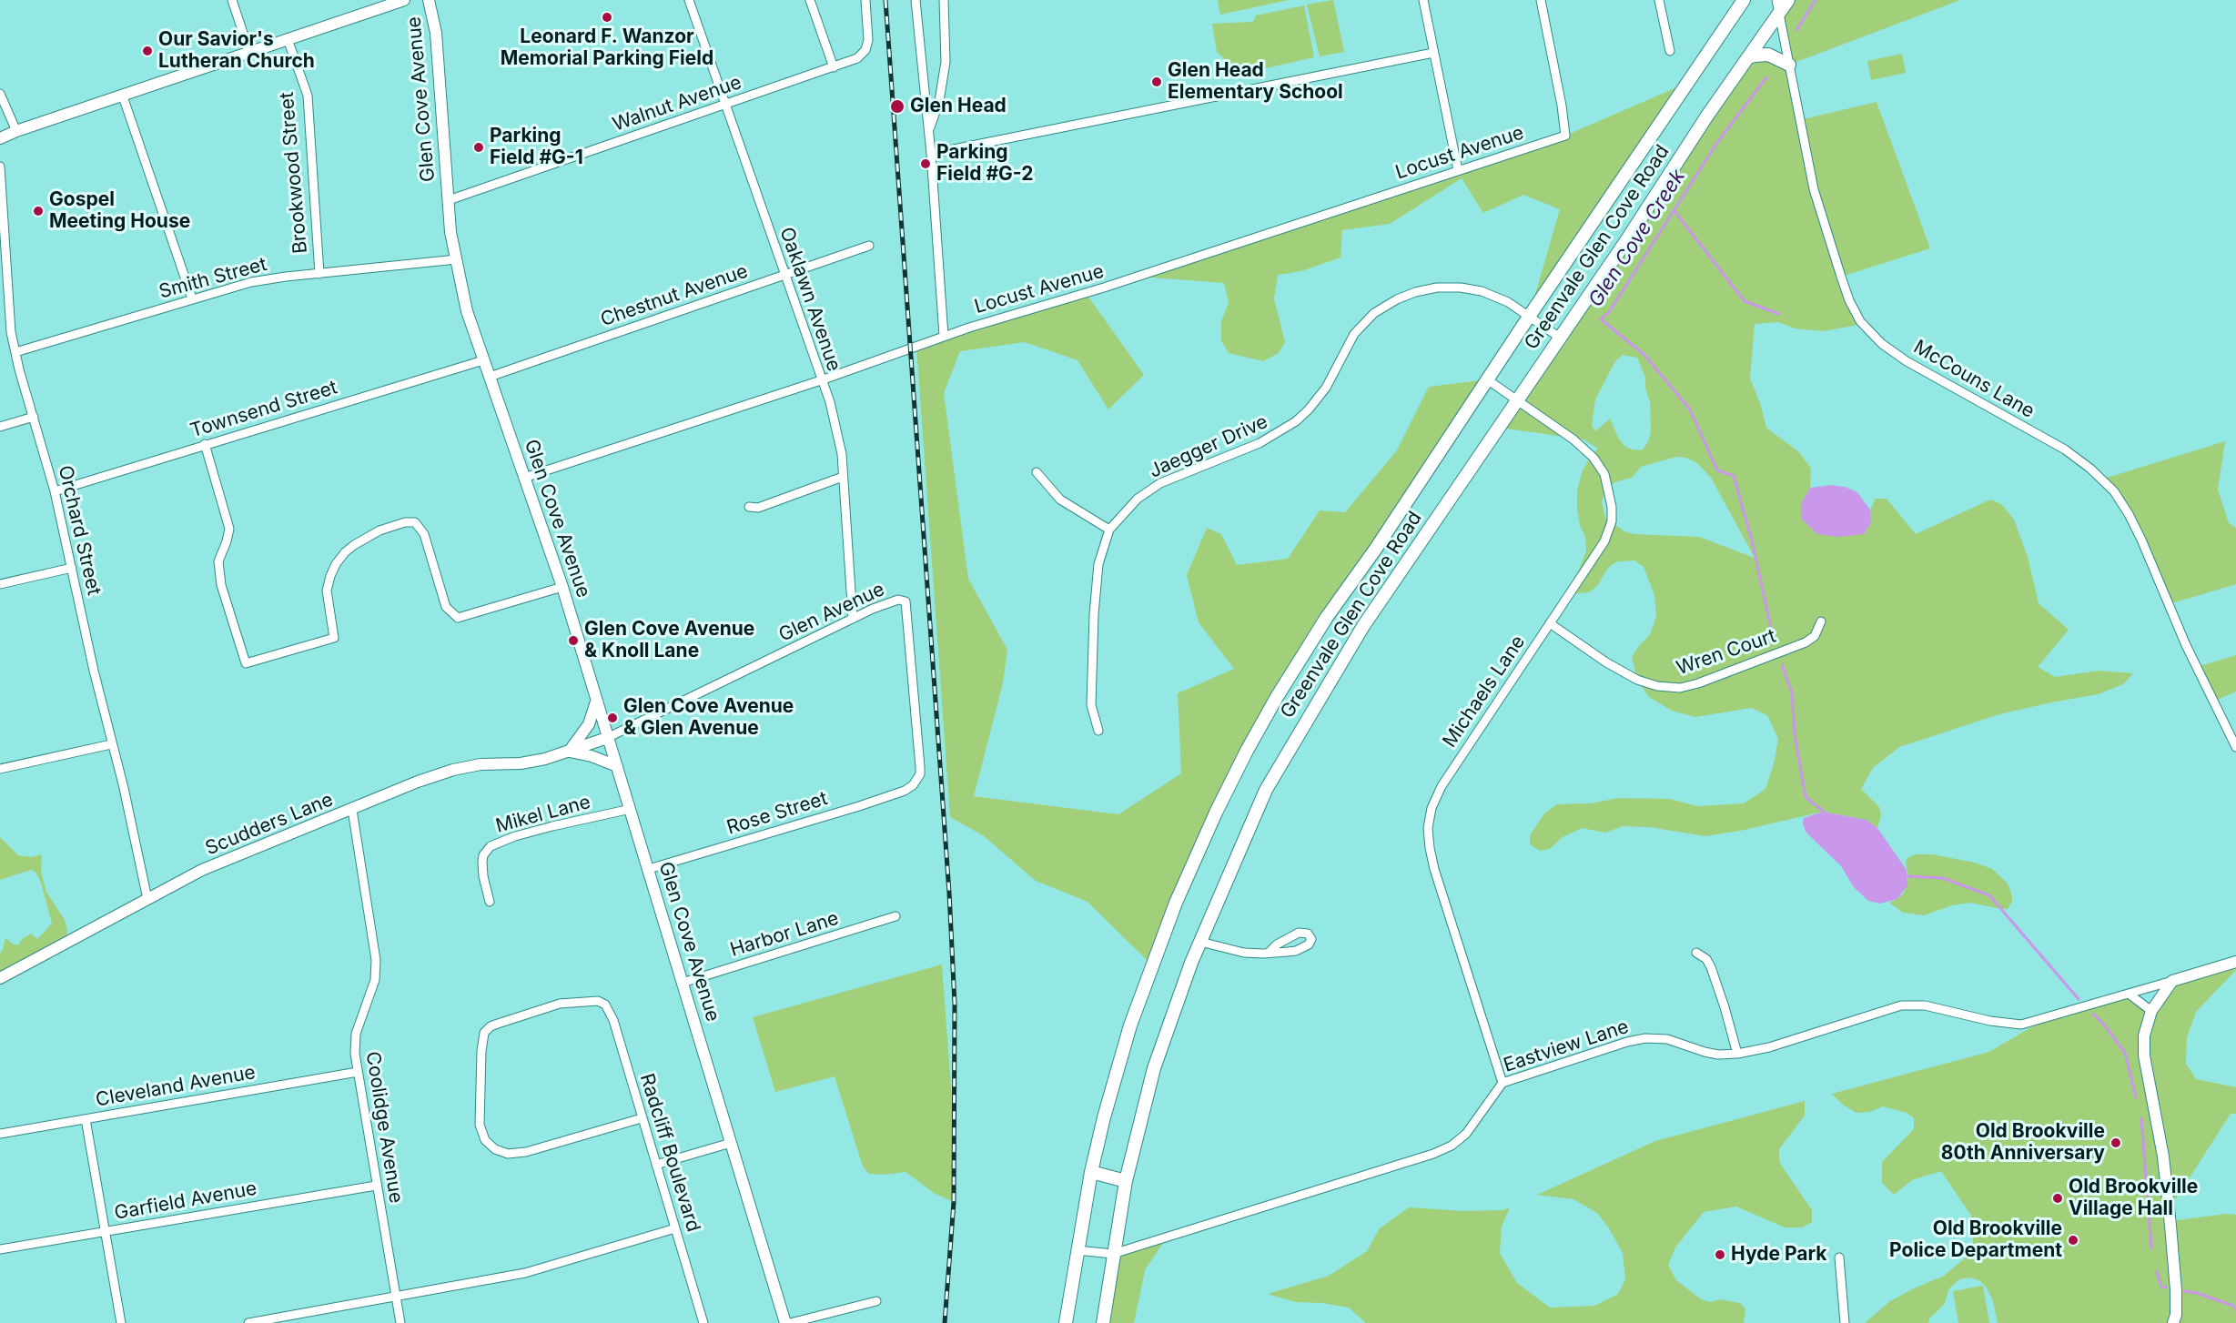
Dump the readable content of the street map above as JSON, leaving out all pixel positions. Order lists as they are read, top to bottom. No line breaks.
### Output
{"streets":{"main road":["Glen Cove Avenue","Greenvale Glen Cove Road","Scudders Lane"],"street":["Walnut Avenue","Locust Avenue","Brookwood Street","Smith Street","Chestnut Avenue","Oaklawn Avenue","McCouns Lane","Townsend Street","Jaegger Drive","Orchard Street","Glen Avenue","Wren Court","Michaels Lane","Rose Street","Mikel Lane","Harbor Lane","Eastview Lane","Cleveland Avenue","Coolidge Avenue","Radcliff Boulevard","Garfield Avenue"]},"crossings":[["Glen Cove Avenue","Walnut Avenue"],["Glen Cove Avenue","Locust Avenue"],["Glen Cove Avenue","Smith Street"],["Glen Cove Avenue","Chestnut Avenue"],["Glen Cove Avenue","Townsend Street"],["Glen Cove Avenue","Glen Avenue"],["Glen Cove Avenue","Rose Street"],["Glen Cove Avenue","Mikel Lane"],["Glen Cove Avenue","Scudders Lane"],["Glen Cove Avenue","Harbor Lane"],["Walnut Avenue","Oaklawn Avenue"],["Locust Avenue","Oaklawn Avenue"],["Brookwood Street","Smith Street"],["Greenvale Glen Cove Road","McCouns Lane"],["Greenvale Glen Cove Road","Jaegger Drive"],["Greenvale Glen Cove Road","Michaels Lane"],["Greenvale Glen Cove Road","Eastview Lane"],["Smith Street","Orchard Street"],["Chestnut Avenue","Oaklawn Avenue"],["Oaklawn Avenue","Glen Avenue"],["Townsend Street","Orchard Street"],["Orchard Street","Scudders Lane"],["Glen Avenue","Rose Street"],["Glen Avenue","Scudders Lane"],["Wren Court","Michaels Lane"],["Michaels Lane","Eastview Lane"],["Scudders Lane","Coolidge Avenue"],["Cleveland Avenue","Coolidge Avenue"],["Coolidge Avenue","Garfield Avenue"]],"water":["Glen Cove Creek"],"places":["Leonard F. Wanzor Memorial Parking Field","Our Savior's Lutheran Church","Glen Head Elementary School","Glen Head","Parking Field #G-1","Parking Field #G-2","Gospel Meeting House","Glen Cove Avenue & Knoll Lane","Glen Cove Avenue & Glen Avenue","Old Brookville 80th Anniversary","Old Brookville Village Hall","Old Brookville Police Department","Hyde Park"]}
